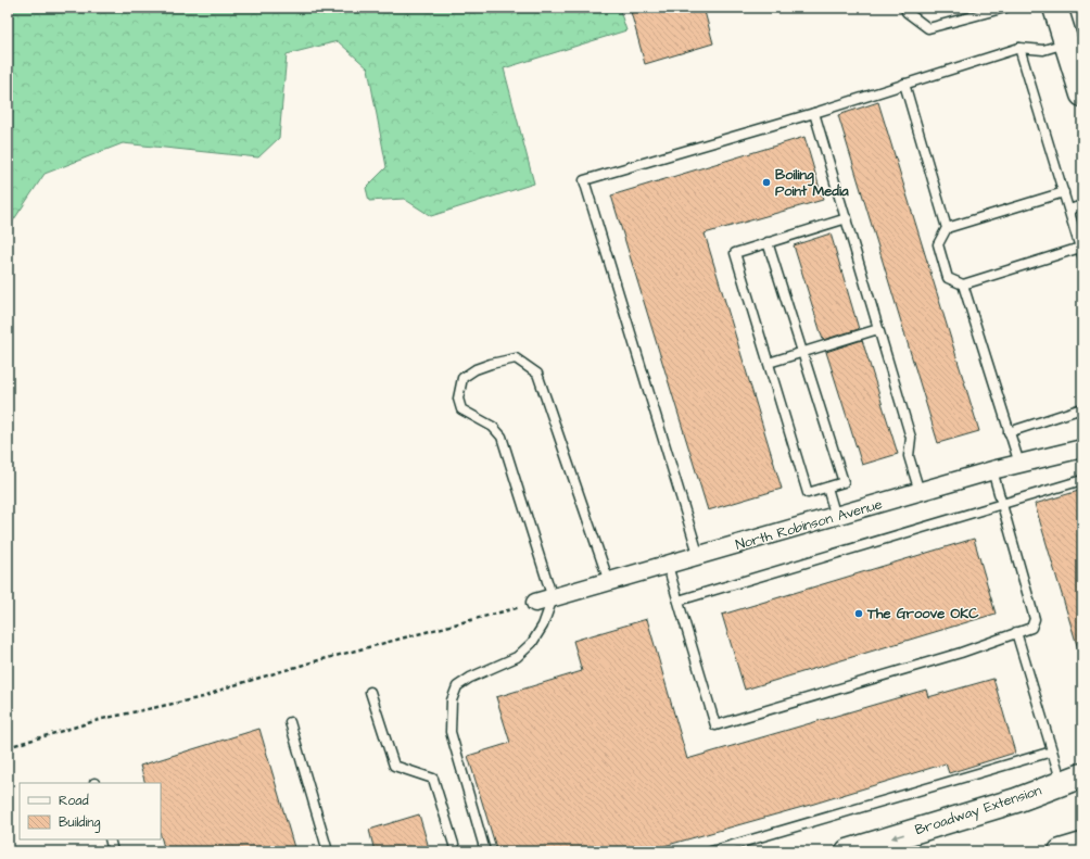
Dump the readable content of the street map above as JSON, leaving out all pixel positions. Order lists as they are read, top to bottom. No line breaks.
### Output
{"streets":{"main road":["Broadway Extension"],"street":["North Robinson Avenue"]},"one_way":["Broadway Extension"],"places":["Boiling Point Media","The Groove OKC"],"legend":["Road","Building"]}
